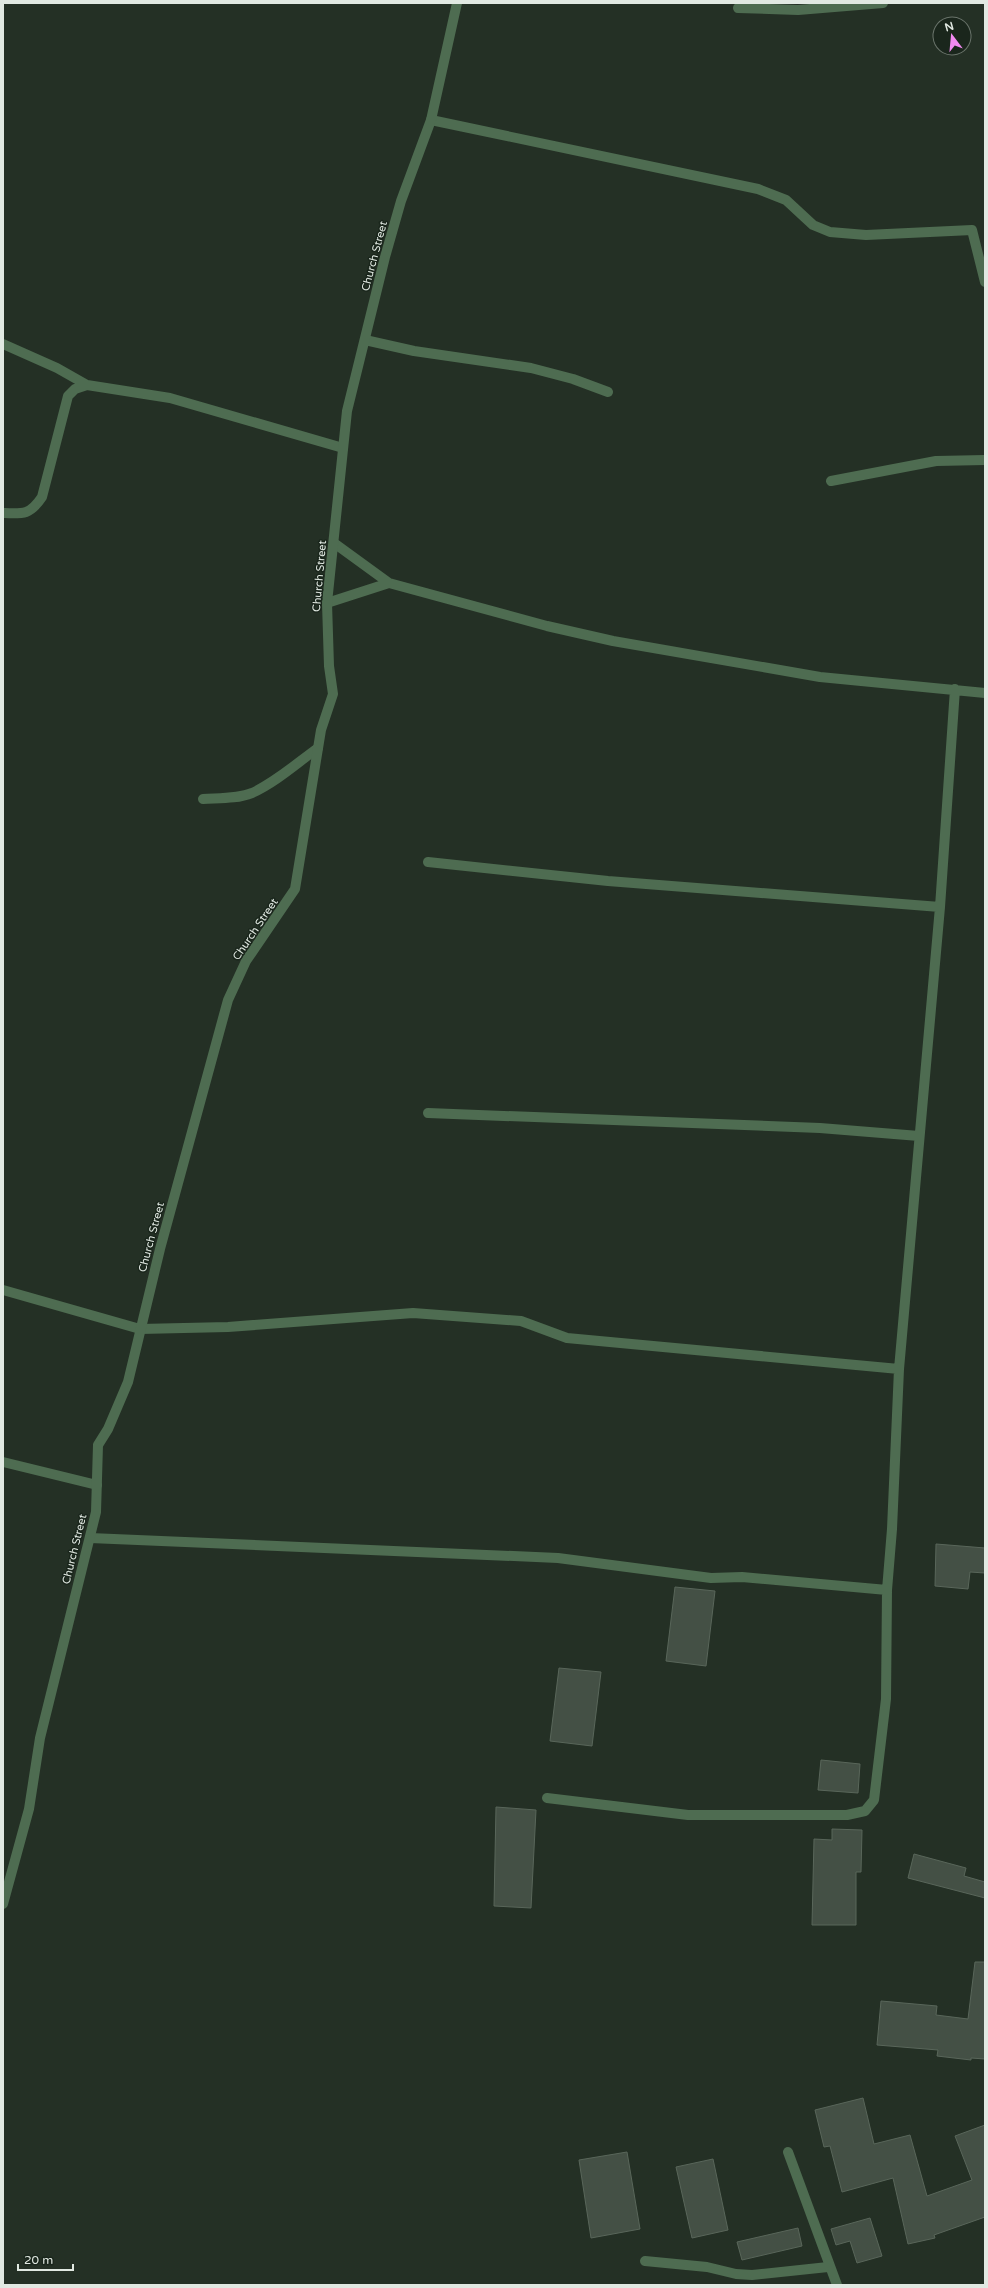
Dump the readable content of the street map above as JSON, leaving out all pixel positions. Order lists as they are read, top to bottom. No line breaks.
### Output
{"streets":{"street":["Church Street"]},"scale_bar":"20 m","north":"top"}
